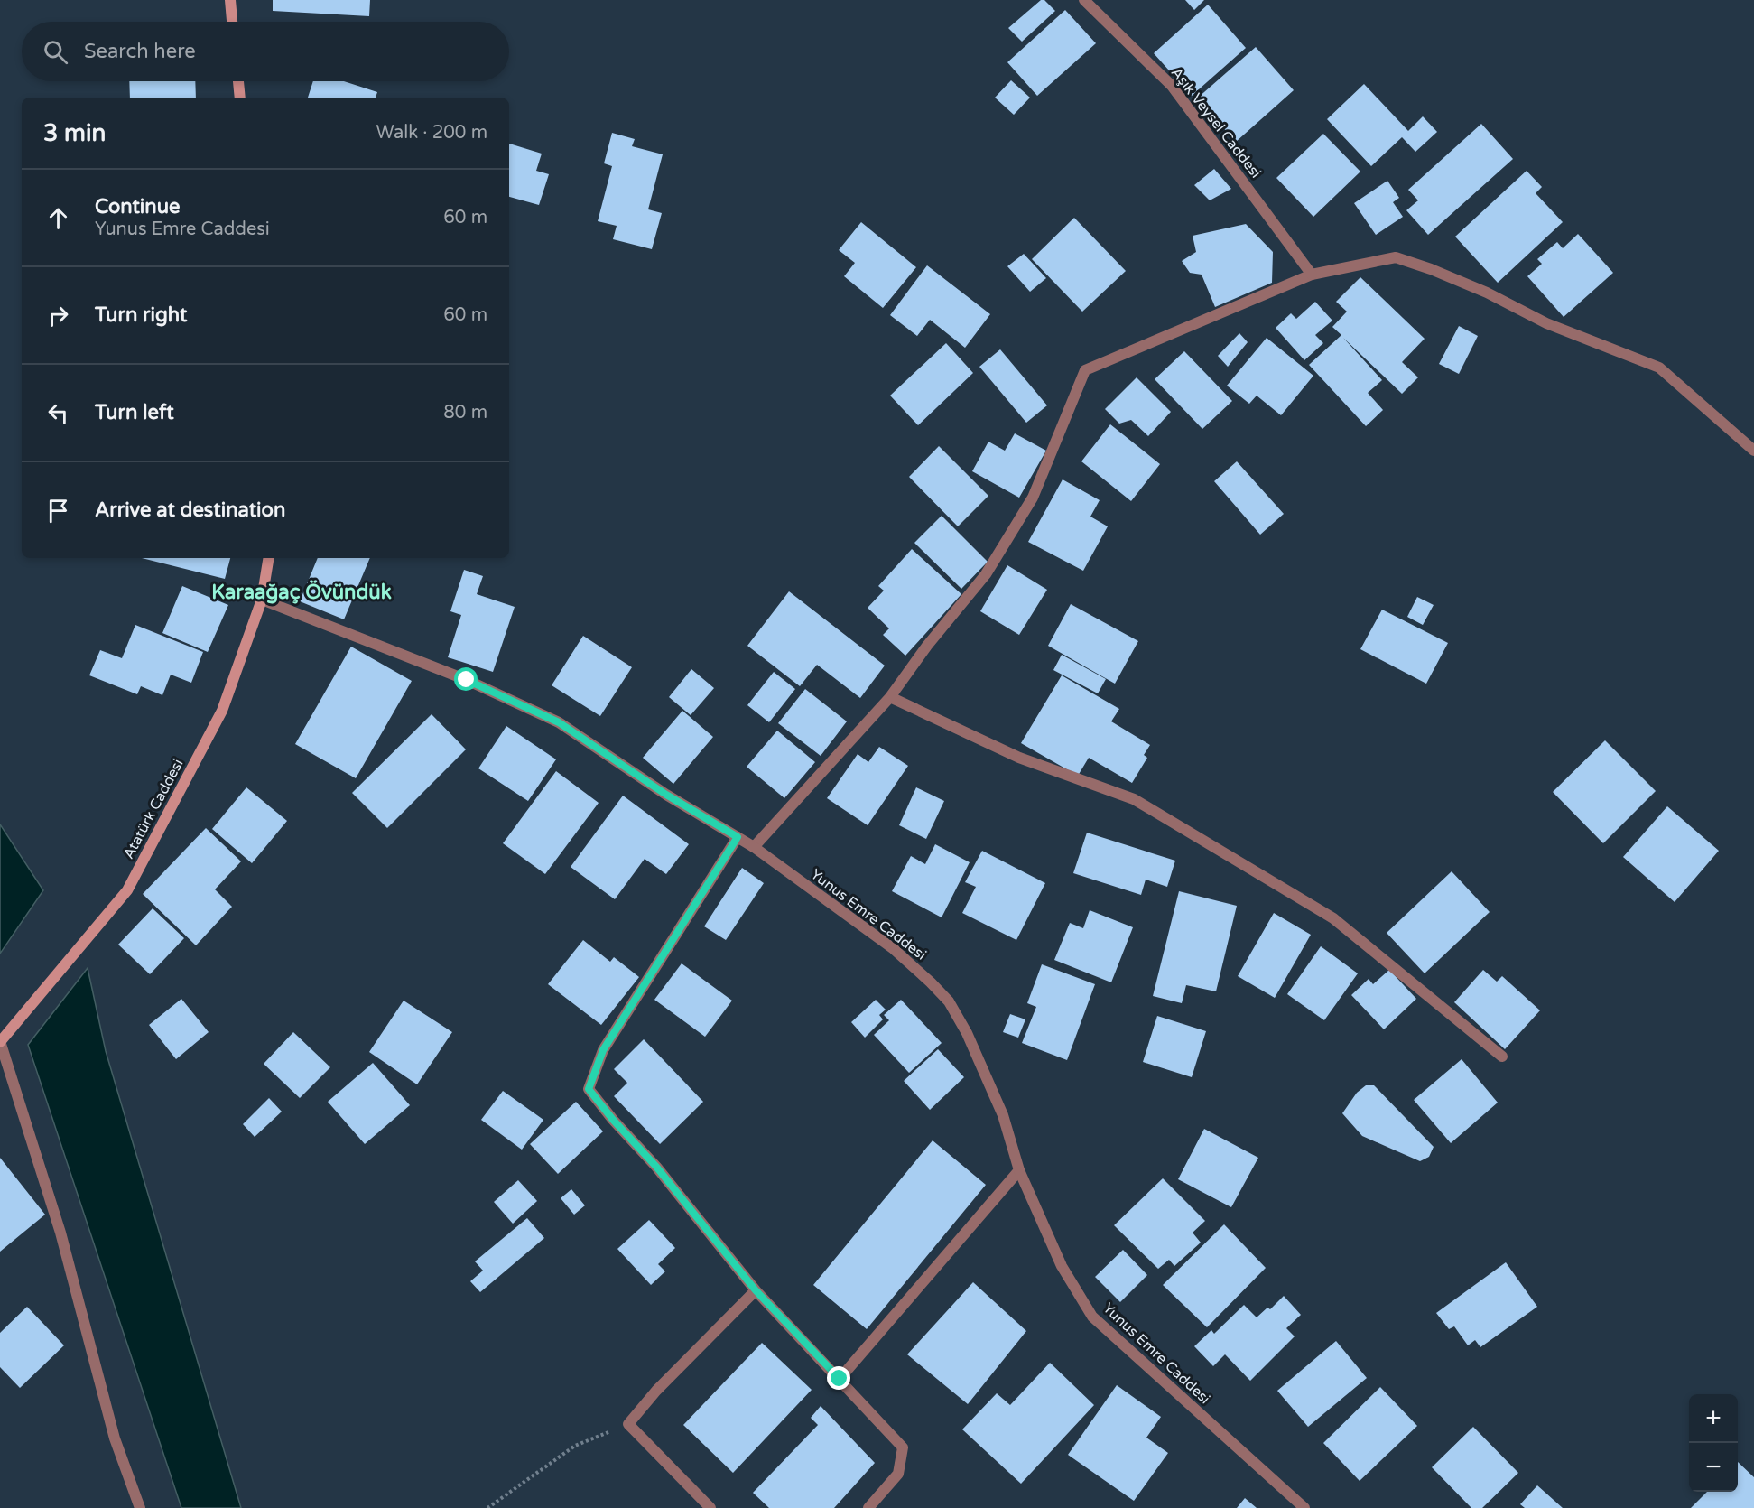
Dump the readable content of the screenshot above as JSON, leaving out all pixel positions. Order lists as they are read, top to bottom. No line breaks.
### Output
{"streets":{"main road":["Atatürk Caddesi"],"street":["Aşık Veysel Caddesi","Yunus Emre Caddesi"]},"crossings":[["Atatürk Caddesi","Yunus Emre Caddesi"]],"districts":["Karaağaç Övündük"],"page":{"search":"Search here","heading":["3 min","Walk · 200 m"],"list":[["Continue","Yunus Emre Caddesi","60 m"],["Turn right","60 m"],["Turn left","80 m"],"Arrive at destination"],"map_buttons":["+","−"]}}
